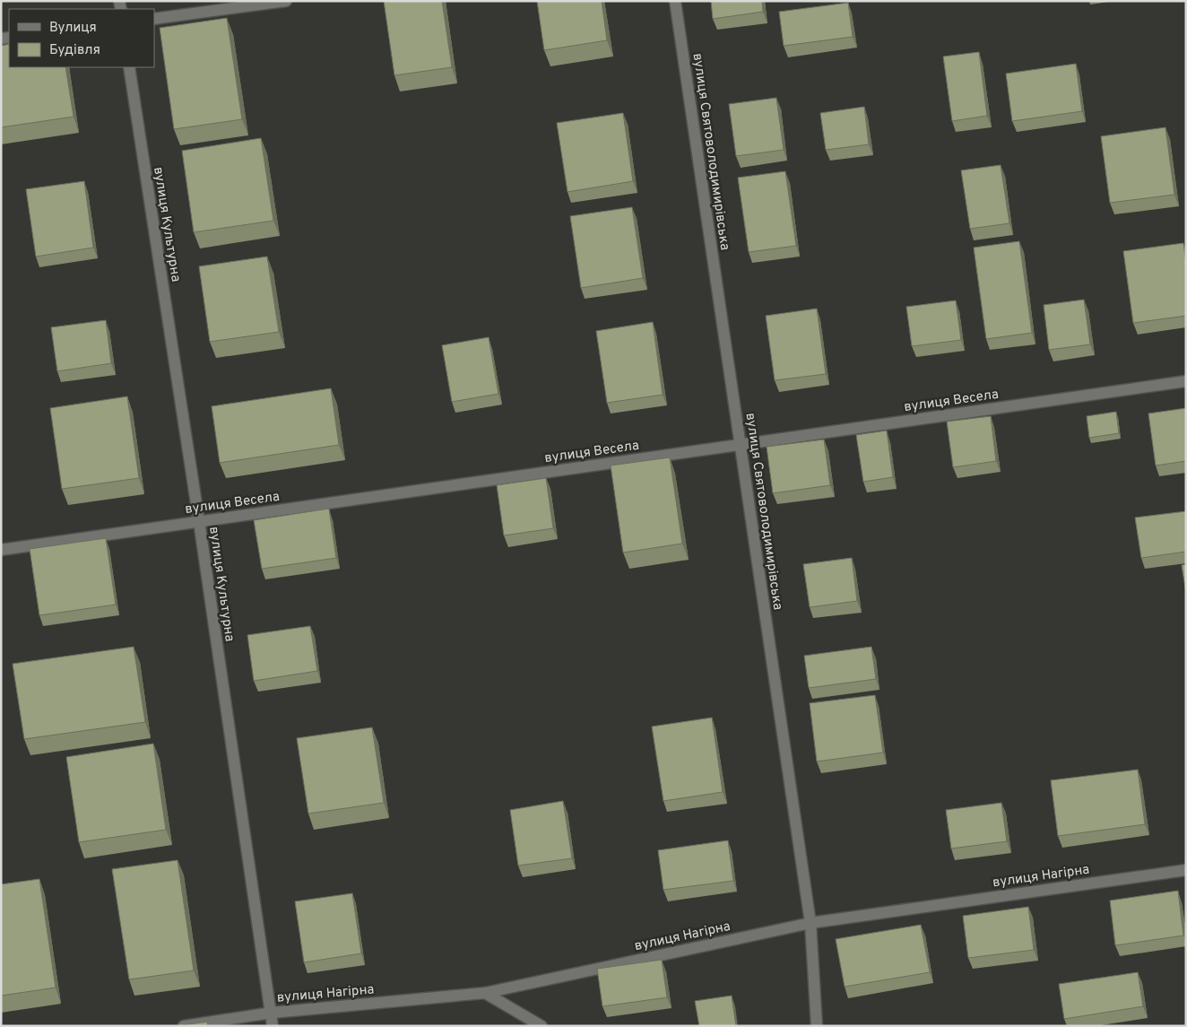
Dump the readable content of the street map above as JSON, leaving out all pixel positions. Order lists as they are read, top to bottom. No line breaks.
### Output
{"streets":{"street":["вулиця Святоволодимирівська","вулиця Культурна","вулиця Весела","вулиця Нагірна"]},"crossings":[["вулиця Святоволодимирівська","вулиця Весела"],["вулиця Святоволодимирівська","вулиця Нагірна"],["вулиця Культурна","вулиця Весела"],["вулиця Культурна","вулиця Нагірна"]],"legend":["Вулиця","Будівля"]}
